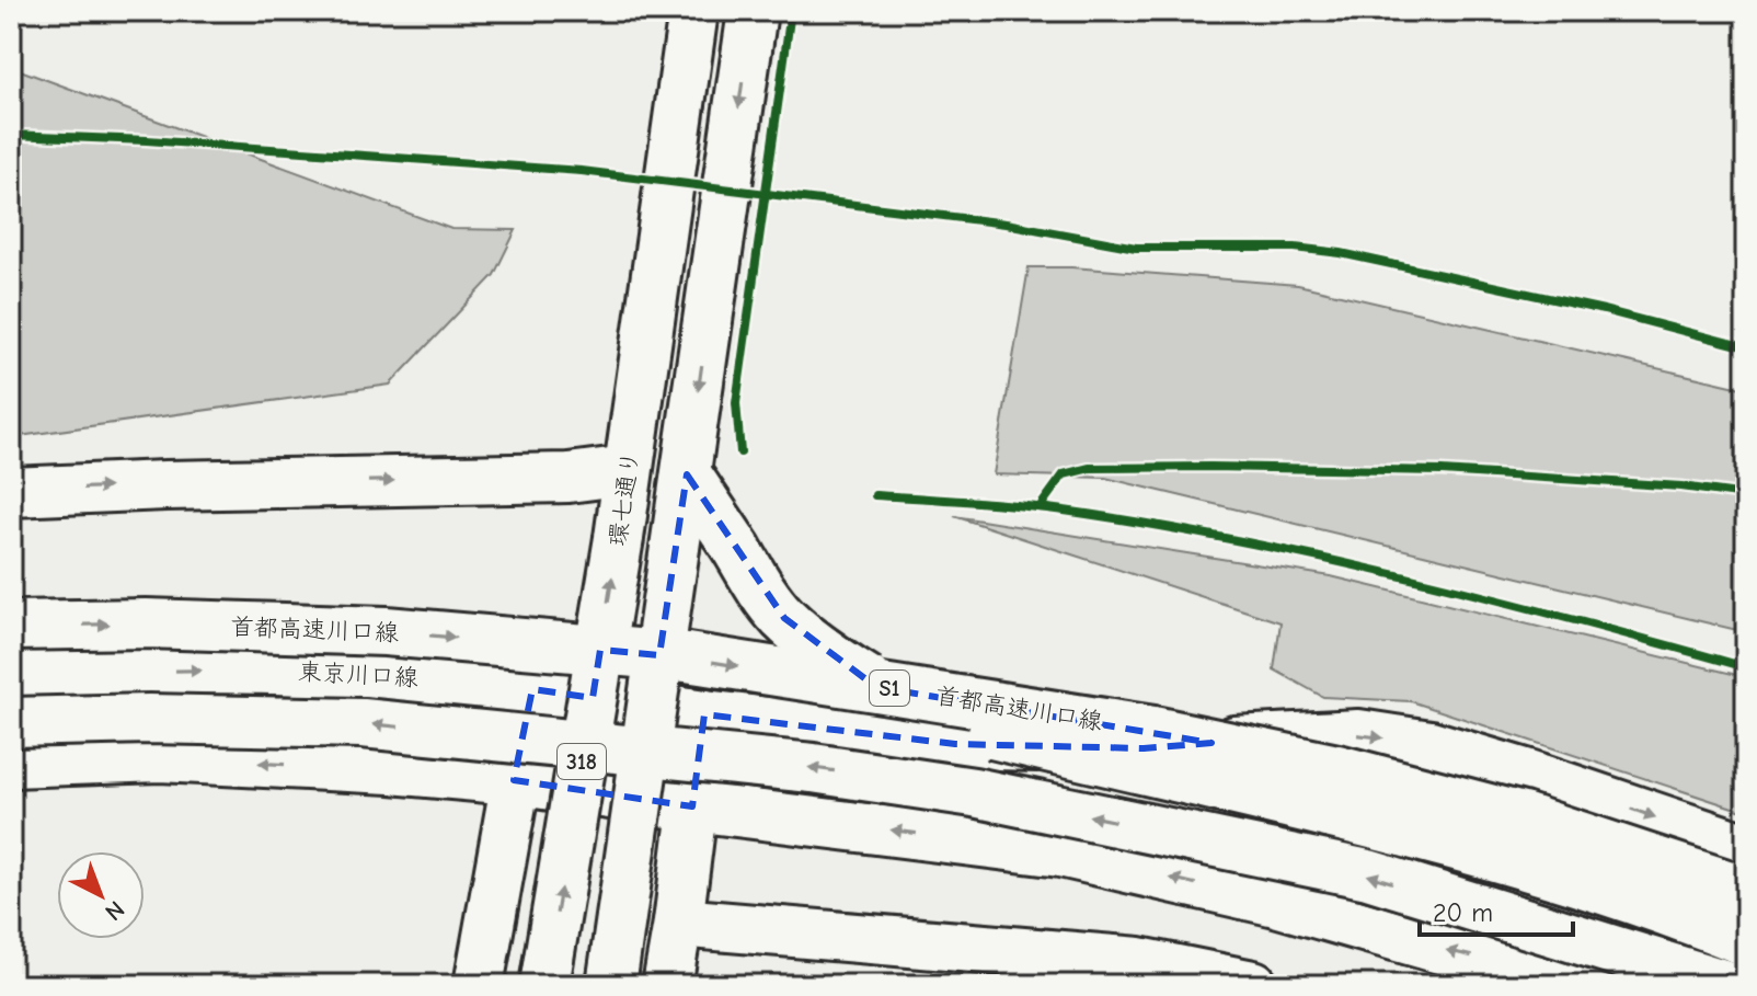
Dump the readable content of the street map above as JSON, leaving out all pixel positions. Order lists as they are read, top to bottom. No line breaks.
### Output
{"streets":{"main road":["環七通り","首都高速川口線","東京川口線","S1","318"]},"crossings":[["東京川口線","318"]],"scale_bar":"20 m","north":"bottom right"}
